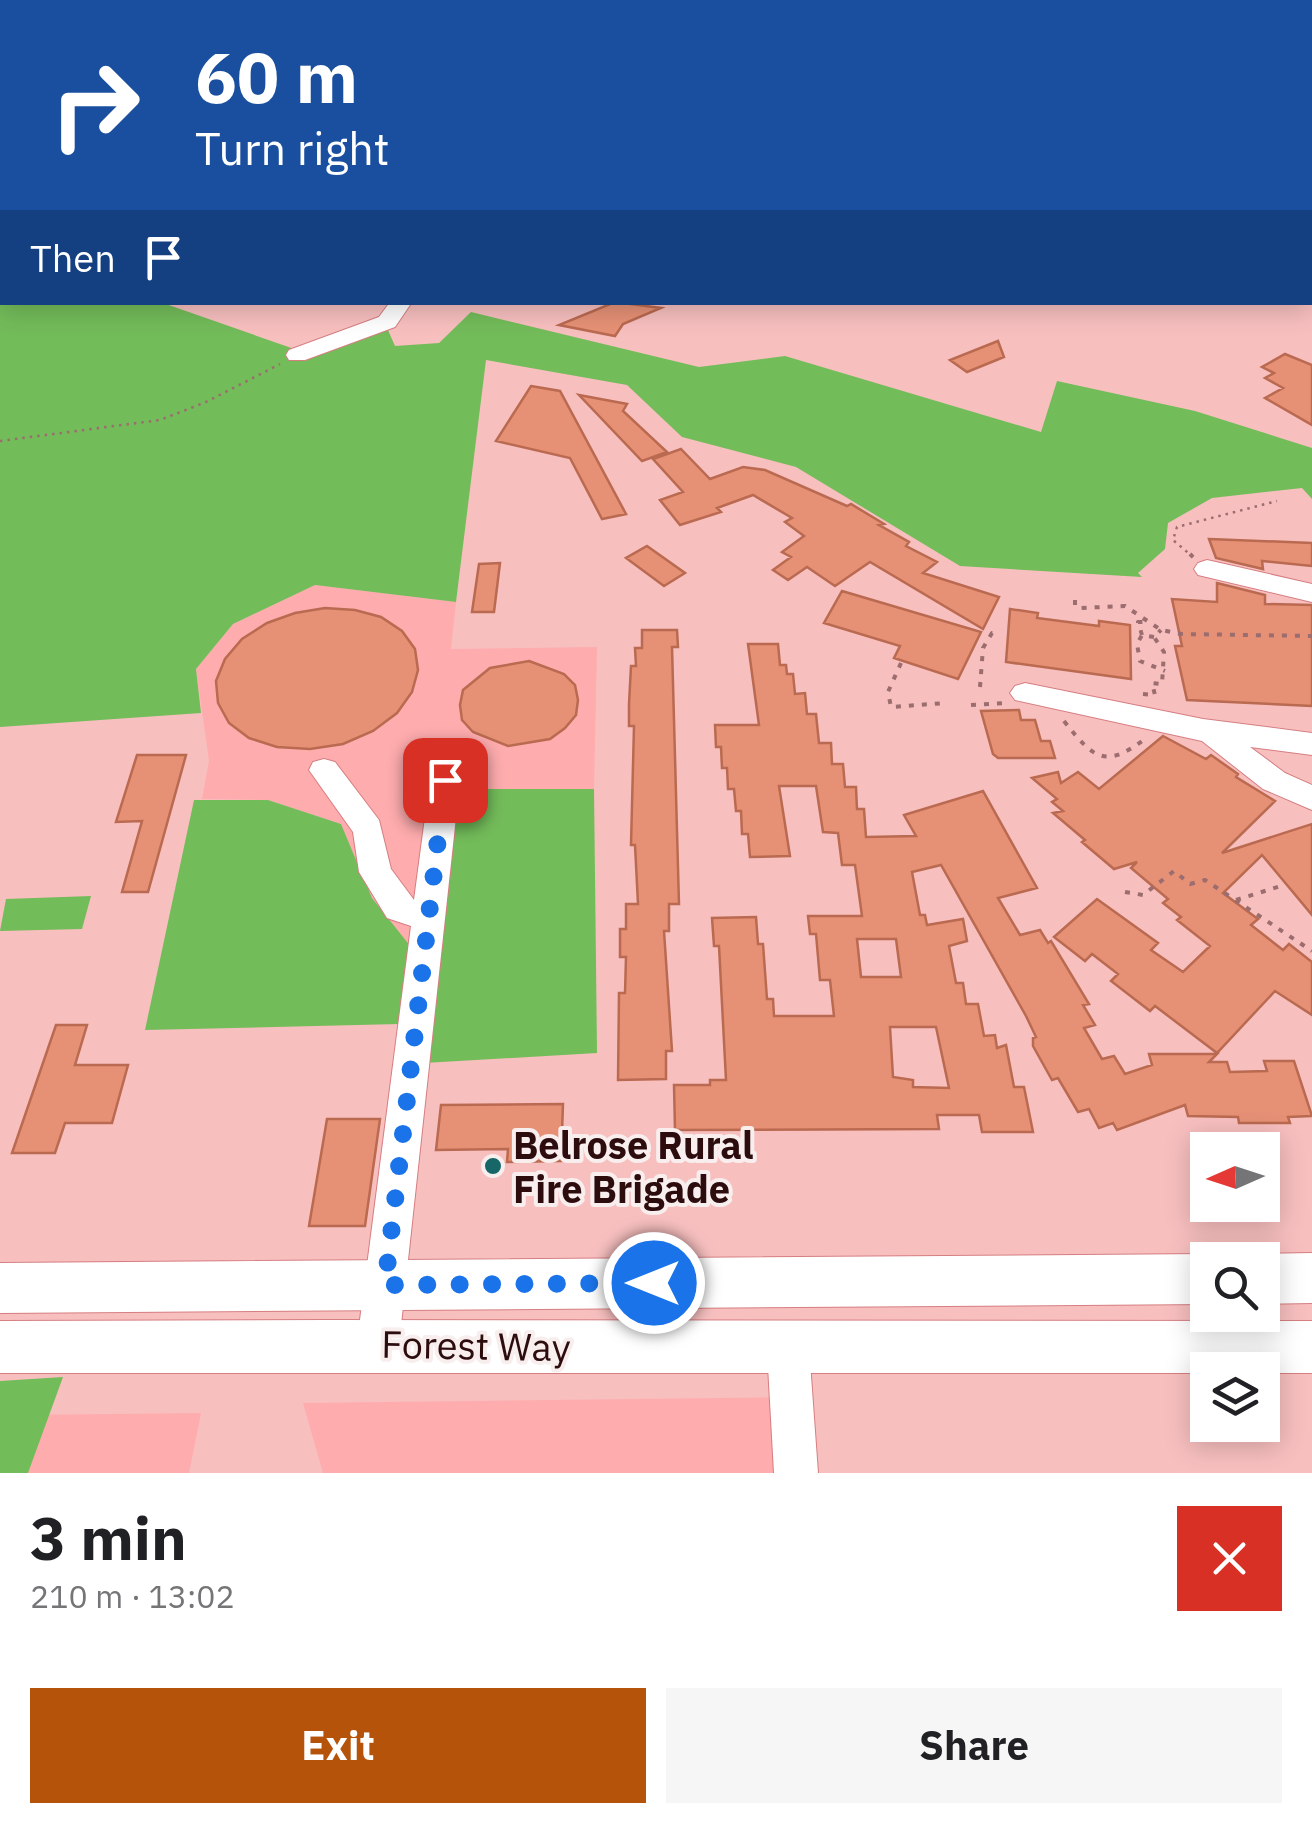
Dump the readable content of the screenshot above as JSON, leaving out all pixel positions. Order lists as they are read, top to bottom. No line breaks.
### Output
{"streets":{"main road":["Forest Way"]},"places":["Belrose Rural Fire Brigade"],"north":"left","page":{"turn":["60 m","Turn right"],"then":"Then","heading":["3 min","210 m · 13:02"],"buttons":["Exit","Share"]}}
